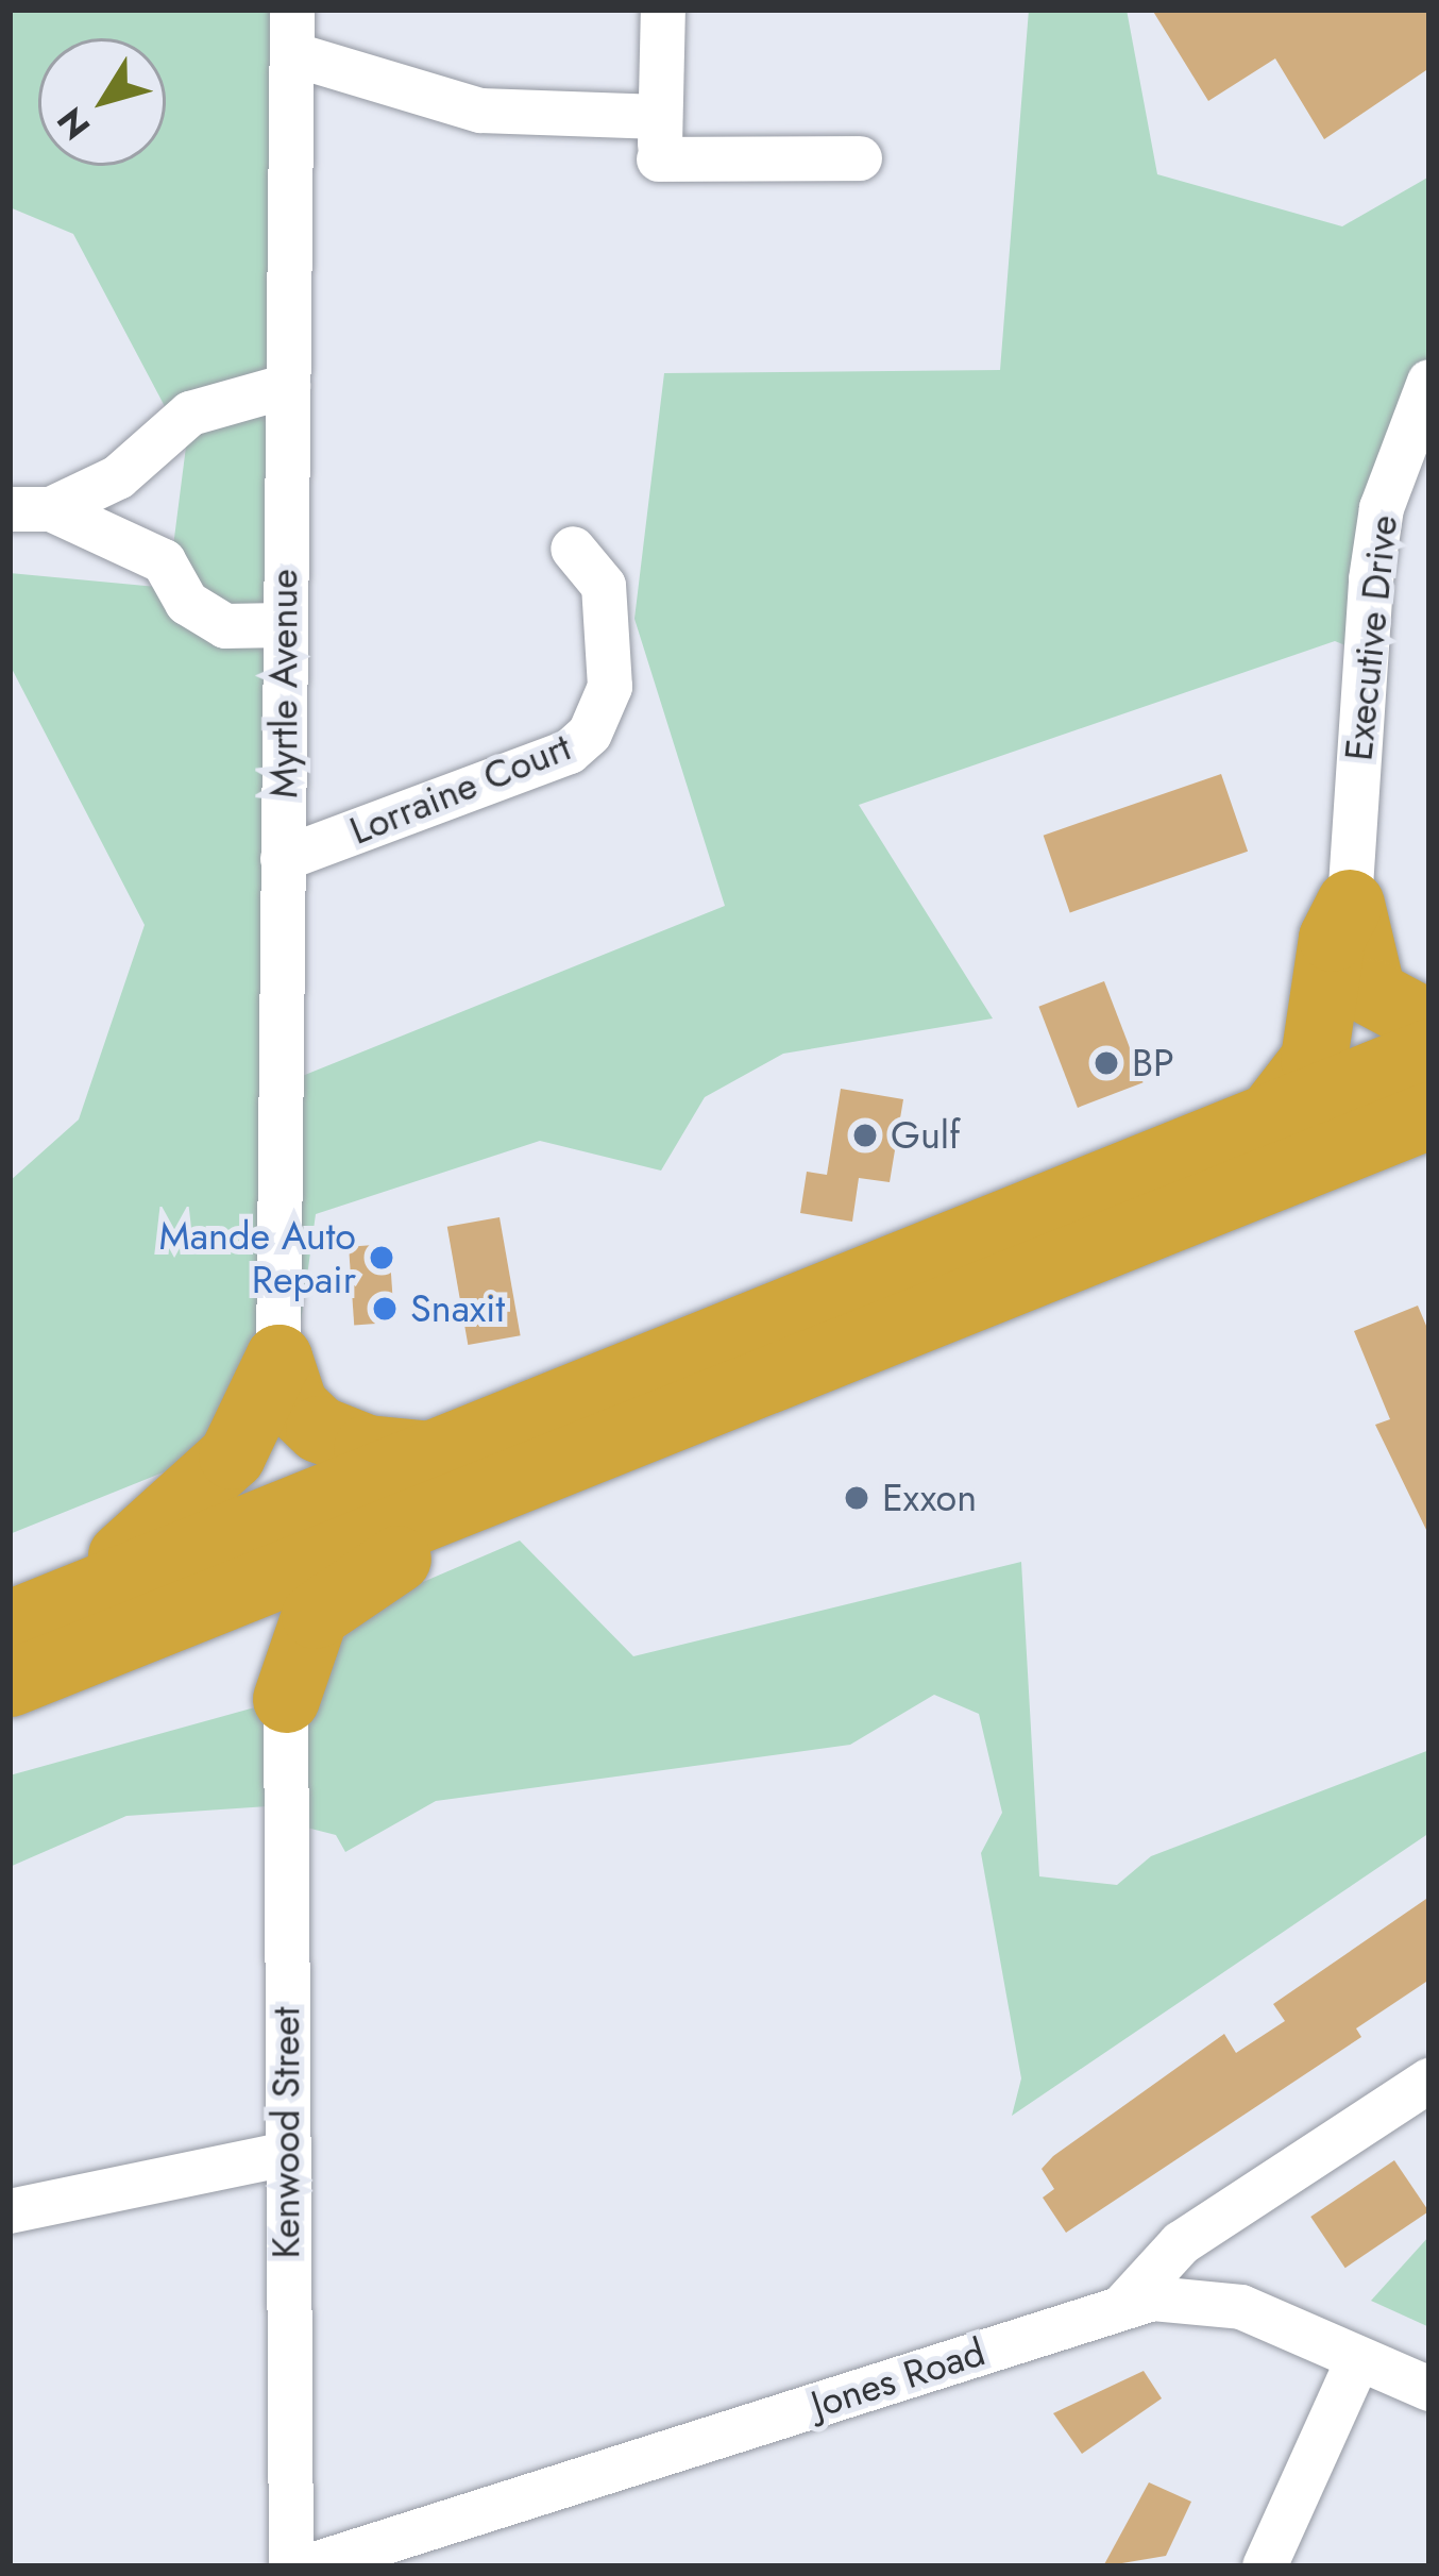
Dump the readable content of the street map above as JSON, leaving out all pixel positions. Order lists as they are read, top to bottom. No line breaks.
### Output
{"streets":{"street":["Executive Drive","Myrtle Avenue","Lorraine Court","Kenwood Street","Jones Road"]},"crossings":[["Myrtle Avenue","Lorraine Court"]],"places":["BP","Gulf","Mande Auto Repair","Snaxit","Exxon"],"north":"bottom left"}
